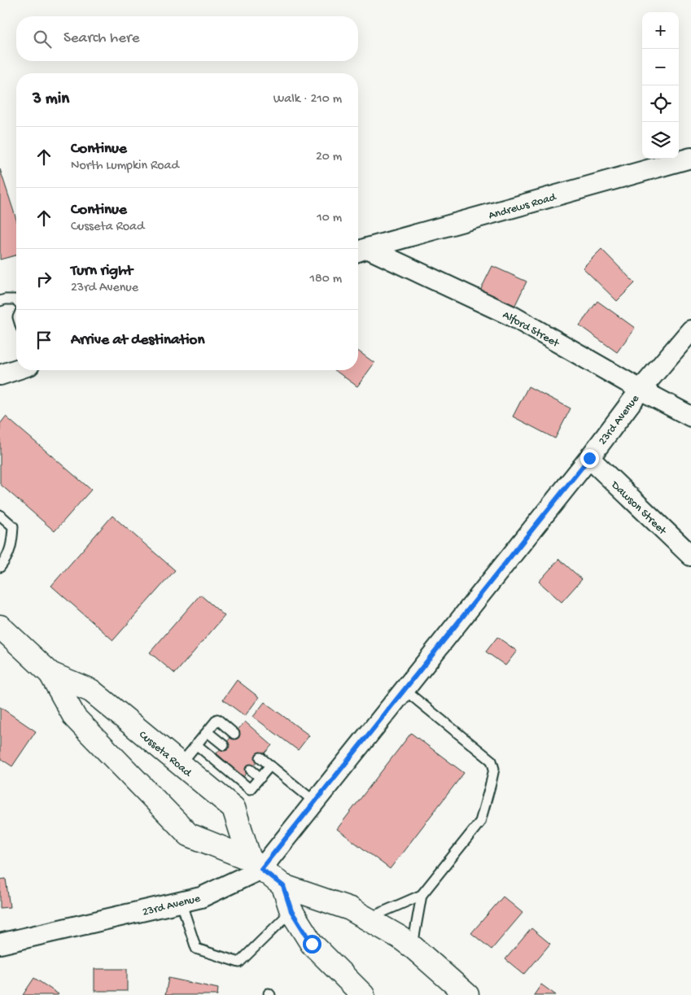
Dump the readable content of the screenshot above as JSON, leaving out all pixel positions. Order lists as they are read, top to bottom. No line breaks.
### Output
{"streets":{"street":["Andrews Road","Alford Street","23rd Avenue","Dawson Street","Cusseta Road"]},"crossings":[["Andrews Road","Alford Street"],["Alford Street","23rd Avenue"],["23rd Avenue","Dawson Street"],["23rd Avenue","Cusseta Road"]],"page":{"map_buttons":["+","−"],"search":"Search here","heading":["3 min","Walk · 210 m"],"list":[["Continue","North Lumpkin Road","20 m"],["Continue","Cusseta Road","10 m"],["Turn right","23rd Avenue","180 m"],"Arrive at destination"]}}
